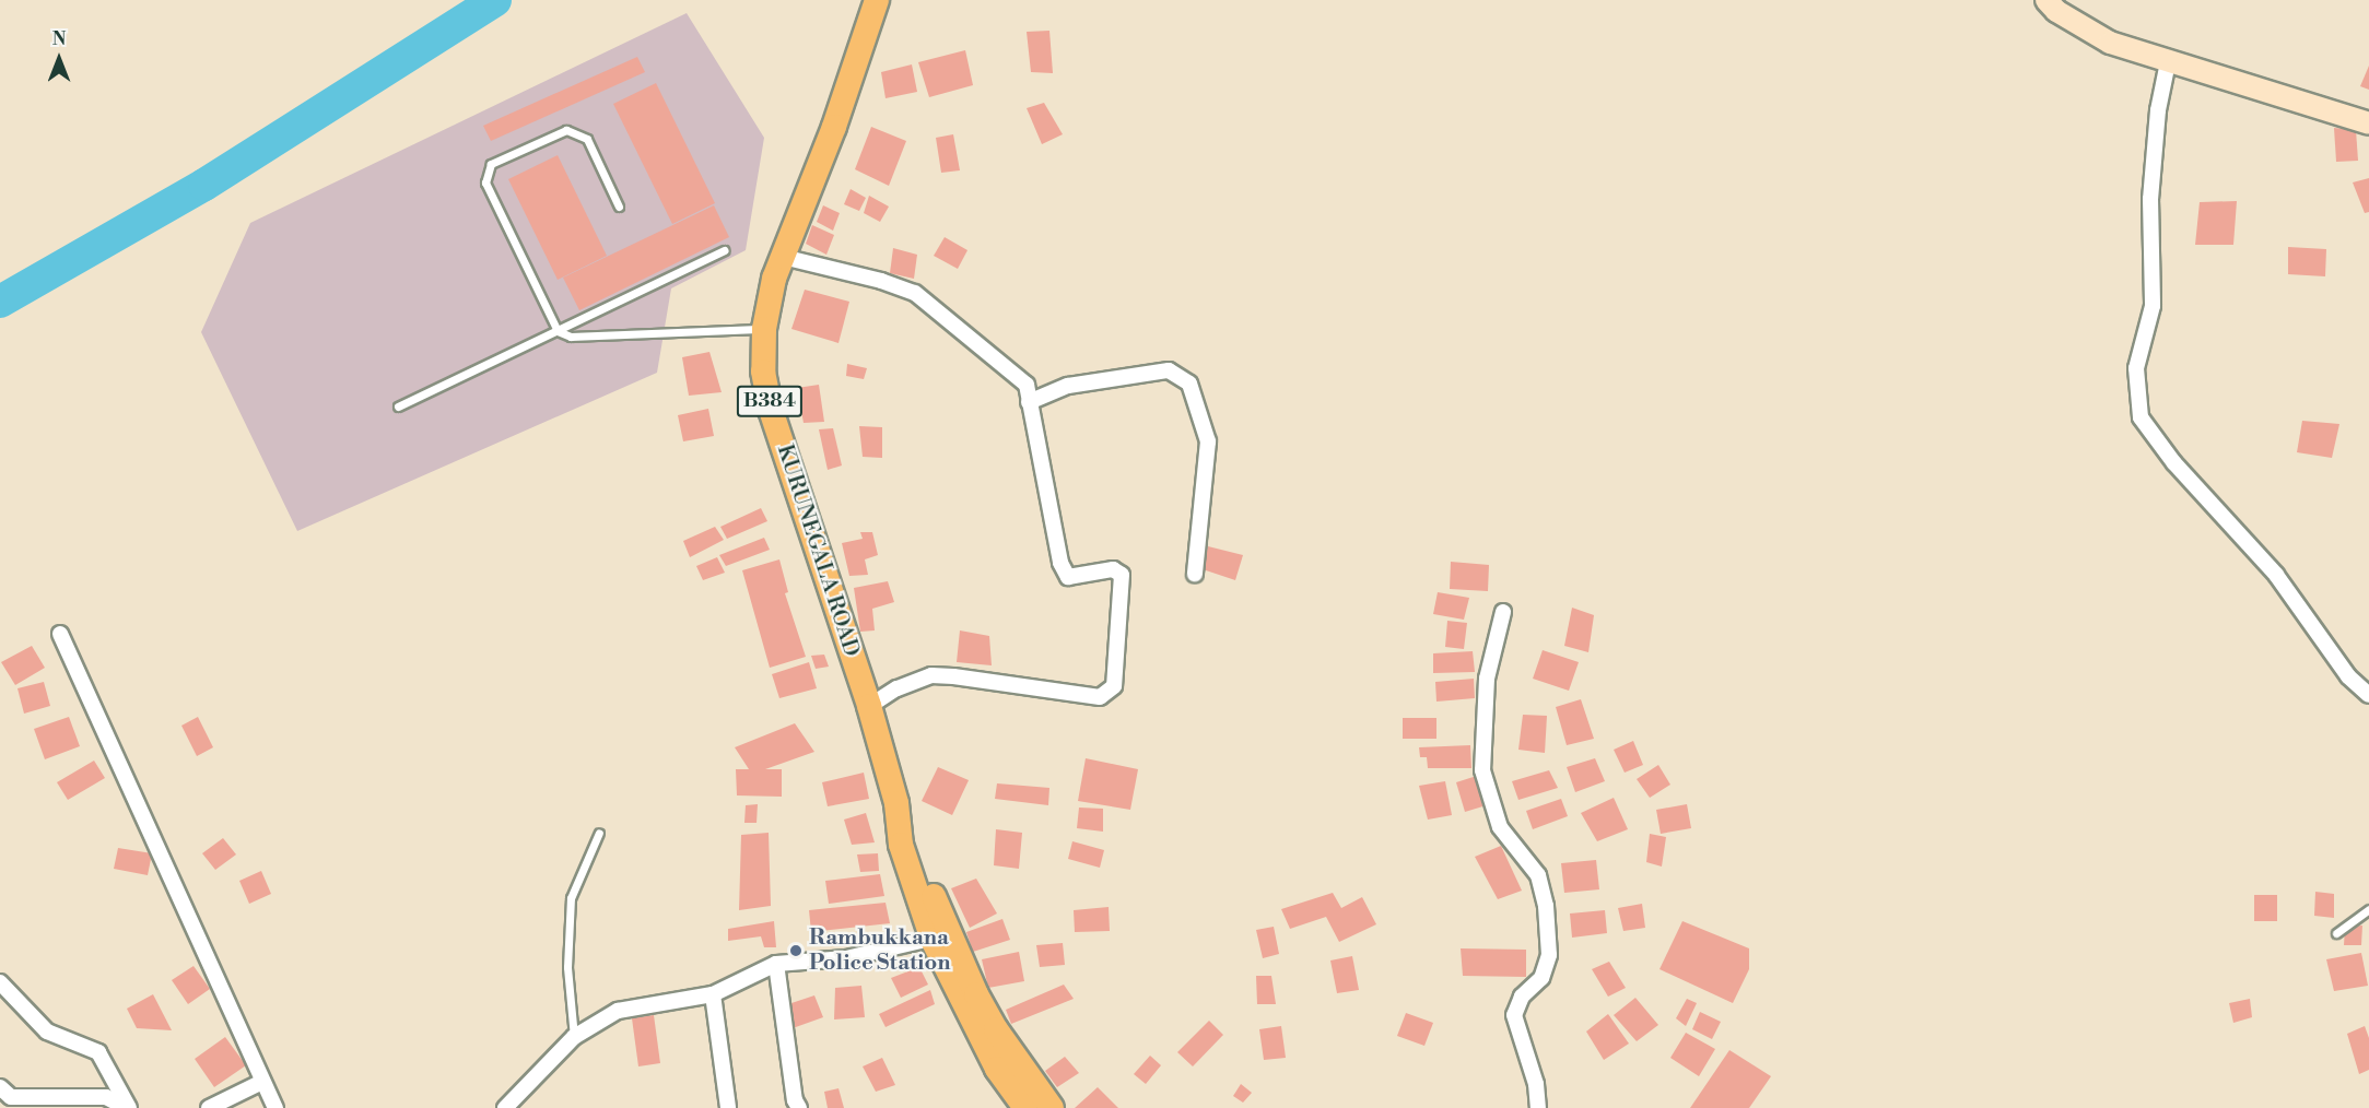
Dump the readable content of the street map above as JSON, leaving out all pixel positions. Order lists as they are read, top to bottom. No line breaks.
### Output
{"streets":{"main road":["B384","KURUNEGALA ROAD"]},"places":["Rambukkana Police Station"],"north":"top"}
